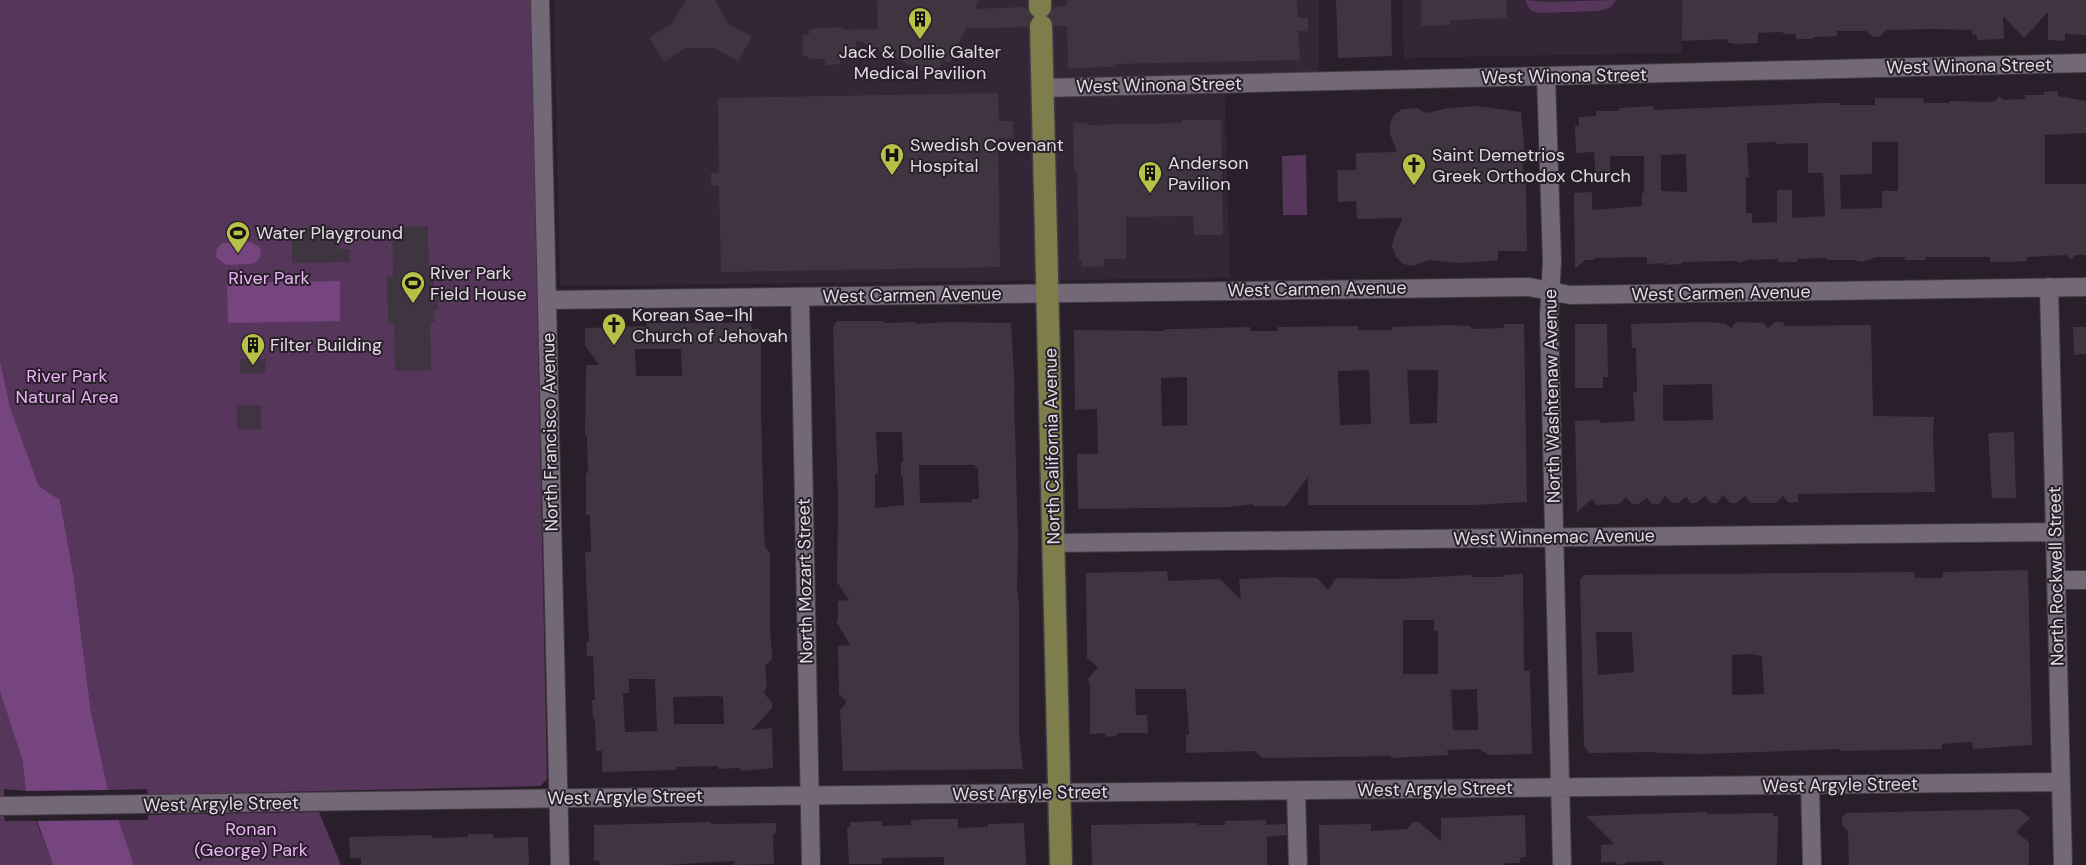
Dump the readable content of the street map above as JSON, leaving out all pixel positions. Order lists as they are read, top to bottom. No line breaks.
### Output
{"streets":{"main road":["North California Avenue"],"street":["West Winona Street","West Carmen Avenue","North Washtenaw Avenue","North Francisco Avenue","West Winnemac Avenue","North Rockwell Street","North Mozart Street","West Argyle Street"]},"crossings":[["West Winona Street","North Washtenaw Avenue"],["West Winona Street","North California Avenue"],["West Carmen Avenue","North Washtenaw Avenue"],["West Carmen Avenue","North Francisco Avenue"],["West Carmen Avenue","North California Avenue"],["West Carmen Avenue","North Rockwell Street"],["West Carmen Avenue","North Mozart Street"],["North Washtenaw Avenue","West Winnemac Avenue"],["North Washtenaw Avenue","West Argyle Street"],["North Francisco Avenue","West Argyle Street"],["North California Avenue","West Winnemac Avenue"],["North California Avenue","West Argyle Street"],["West Winnemac Avenue","North Rockwell Street"],["North Rockwell Street","West Argyle Street"],["North Mozart Street","West Argyle Street"]],"parks":["River Park","River Park Natural Area","Ronan (George) Park"],"places":{"building":["Jack & Dollie Galter Medical Pavilion","Anderson Pavilion","Filter Building"],"hospital":["Swedish Covenant Hospital"],"church":["Saint Demetrios Greek Orthodox Church","Korean Sae-Ihl Church of Jehovah"],"sports":["Water Playground","River Park Field House"]}}
